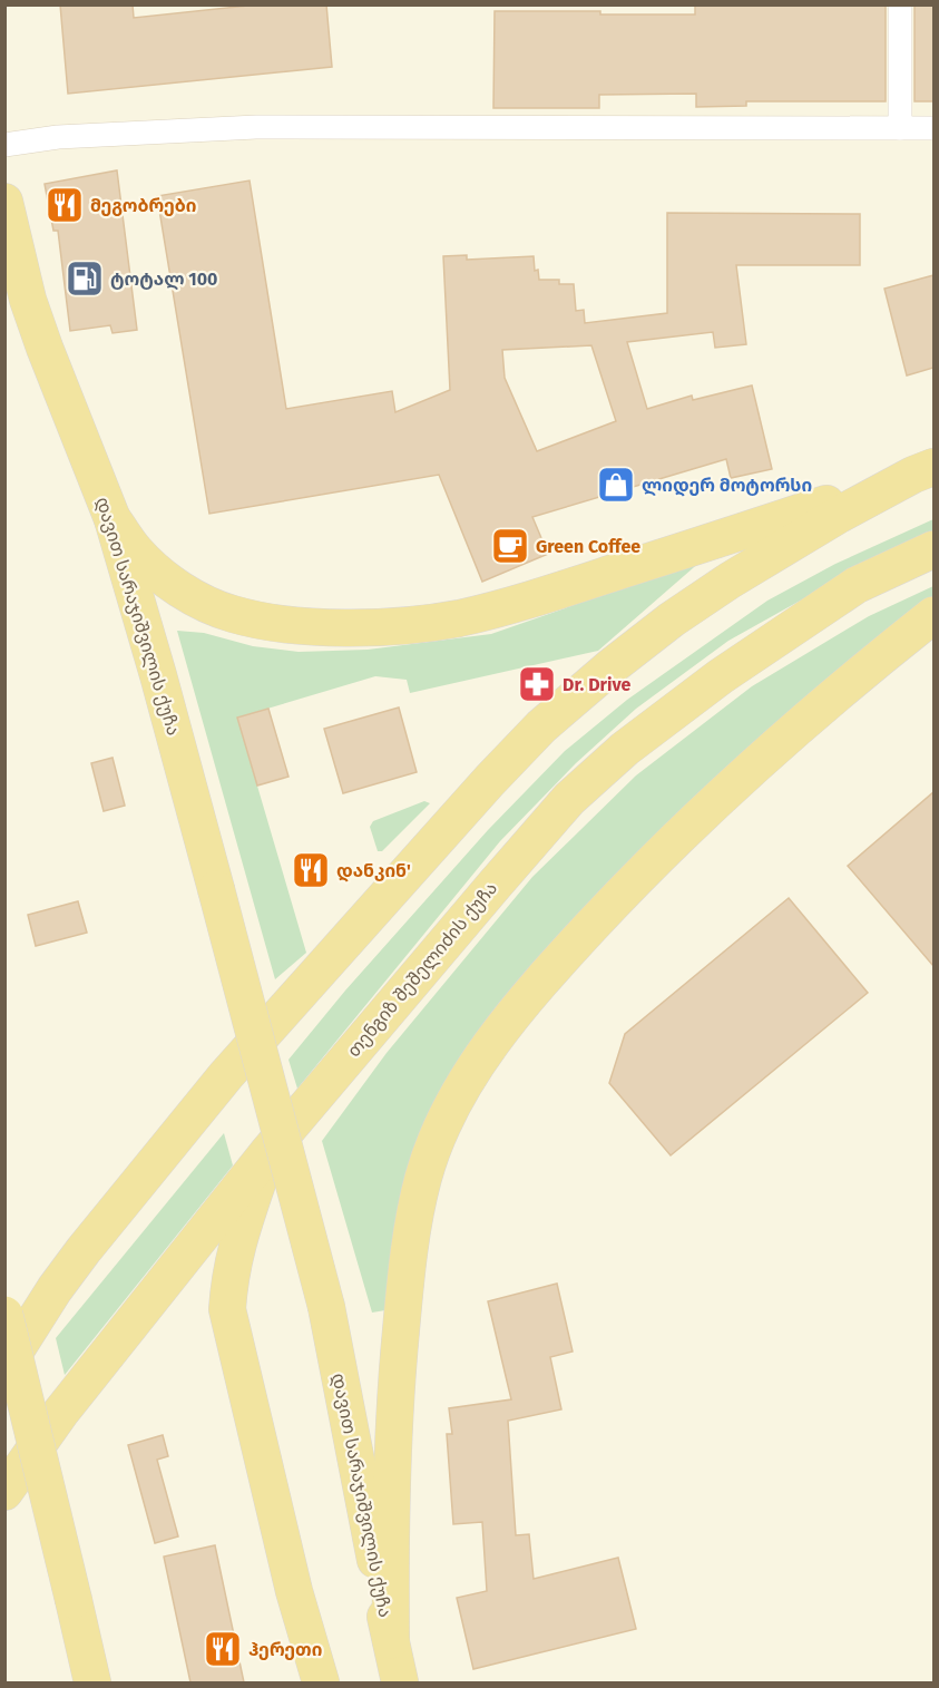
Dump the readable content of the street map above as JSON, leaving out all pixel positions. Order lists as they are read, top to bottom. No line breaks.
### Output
{"streets":{"main road":["დავით სარაჯიშვილის ქუჩა","თენგიზ შეშელიძის ქუჩა"]},"places":{"restaurant":["მეგობრები","დანკინ'","ჰერეთი"],"fuel station":["ტოტალ 100"],"shop":["ლიდერ მოტორსი"],"cafe":["Green Coffee"],"pharmacy":["Dr. Drive"]}}
